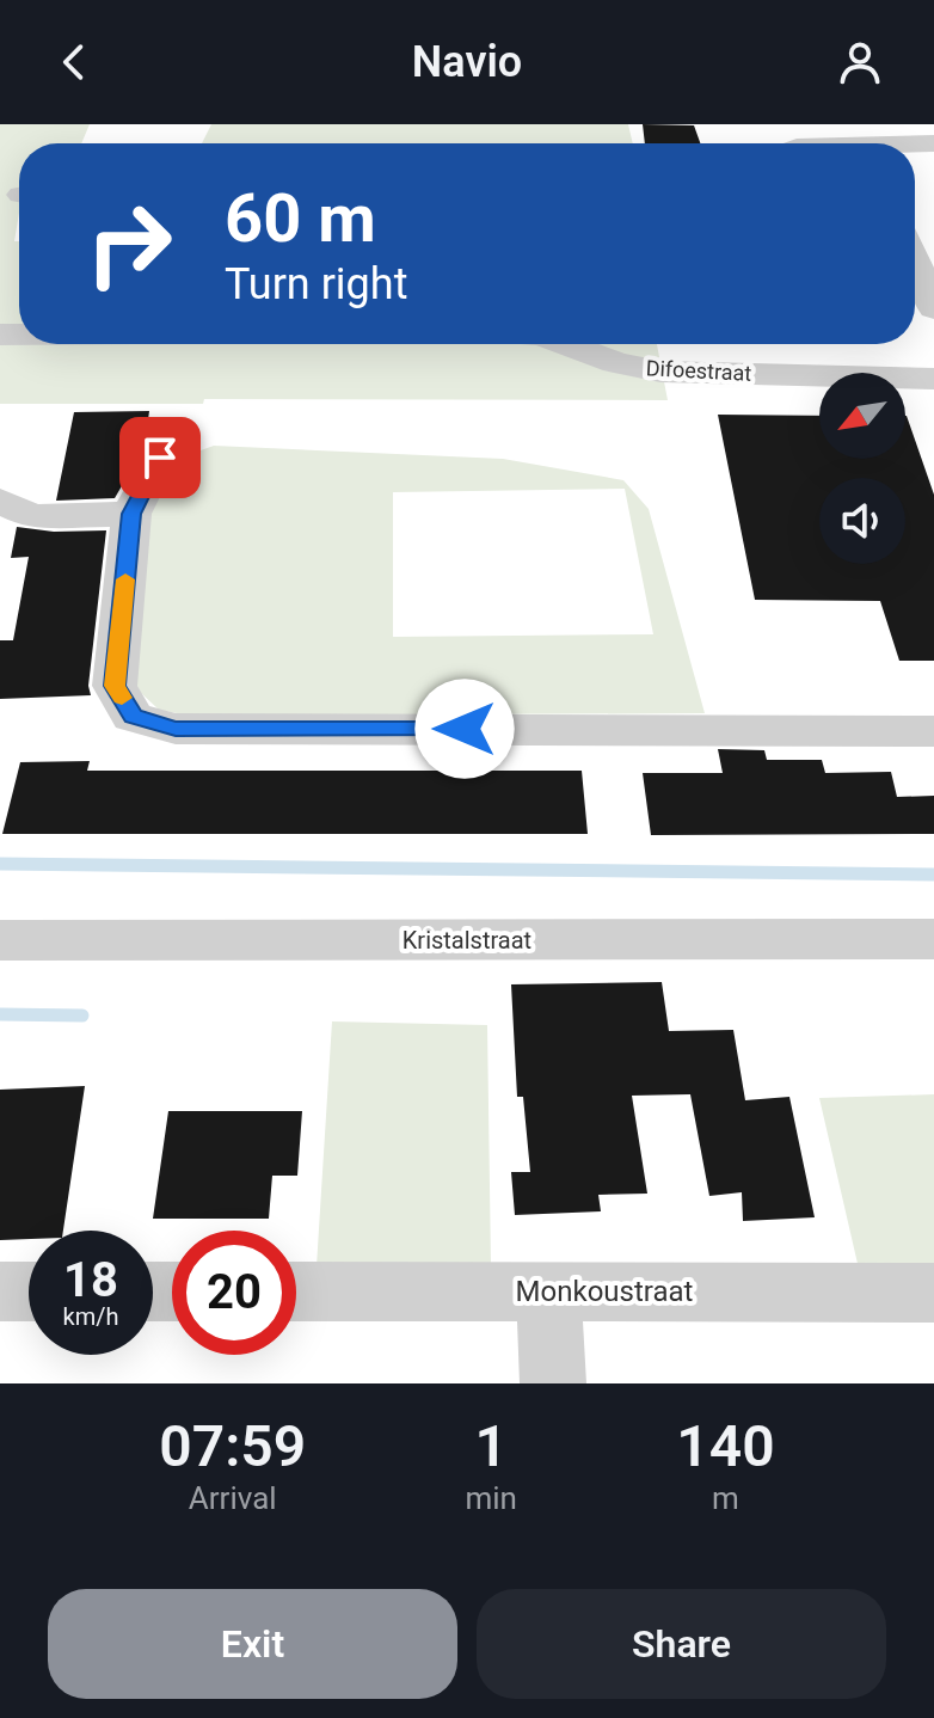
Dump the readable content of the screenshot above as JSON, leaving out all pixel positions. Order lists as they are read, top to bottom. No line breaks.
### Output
{"streets":{"street":["Difoestraat","Kristalstraat","Monkoustraat"]},"north":"bottom left","page":{"header":"Navio","turn":["60 m","Turn right"],"speed":"18 km/h","limit":"20","eta":["07:59","Arrival","1","min","140","m"],"buttons":["Exit","Share"]}}
